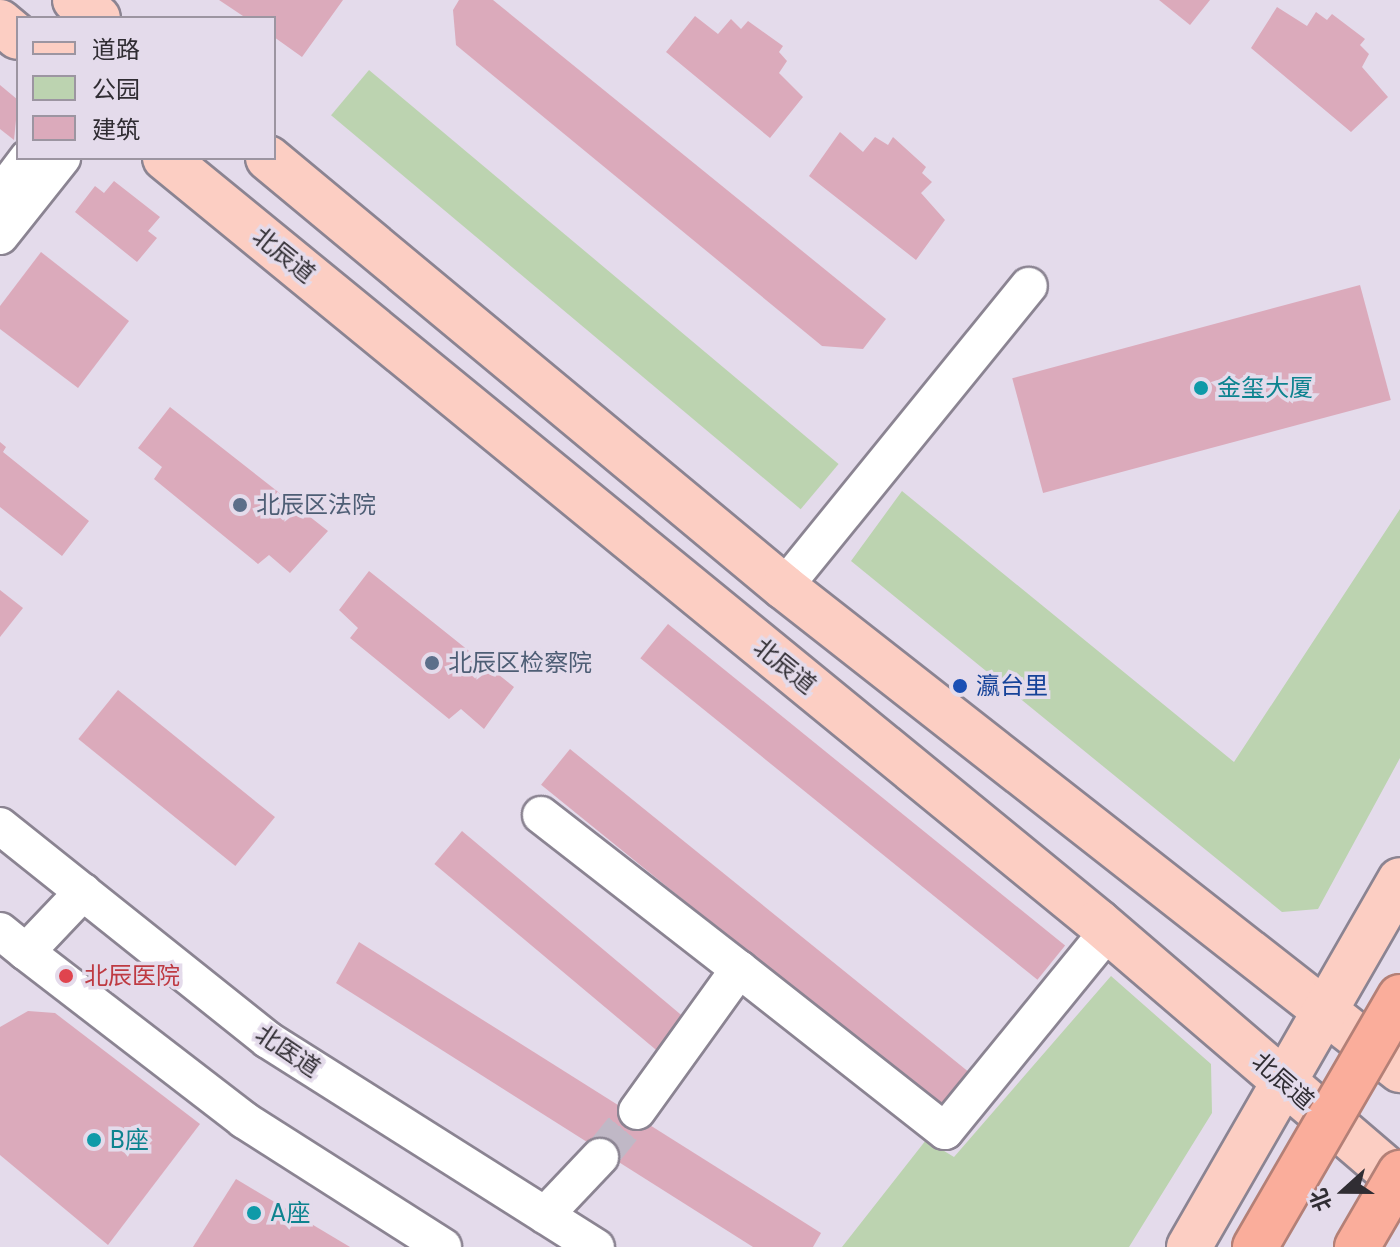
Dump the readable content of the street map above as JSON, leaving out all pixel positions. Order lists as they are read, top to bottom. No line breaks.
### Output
{"streets":{"main road":["北辰道"],"street":["北医道"]},"places":["金玺大厦","北辰区法院","北辰区检察院","瀛台里","北辰医院","B座","A座"],"legend":["道路","公园","建筑"],"north":"left"}
